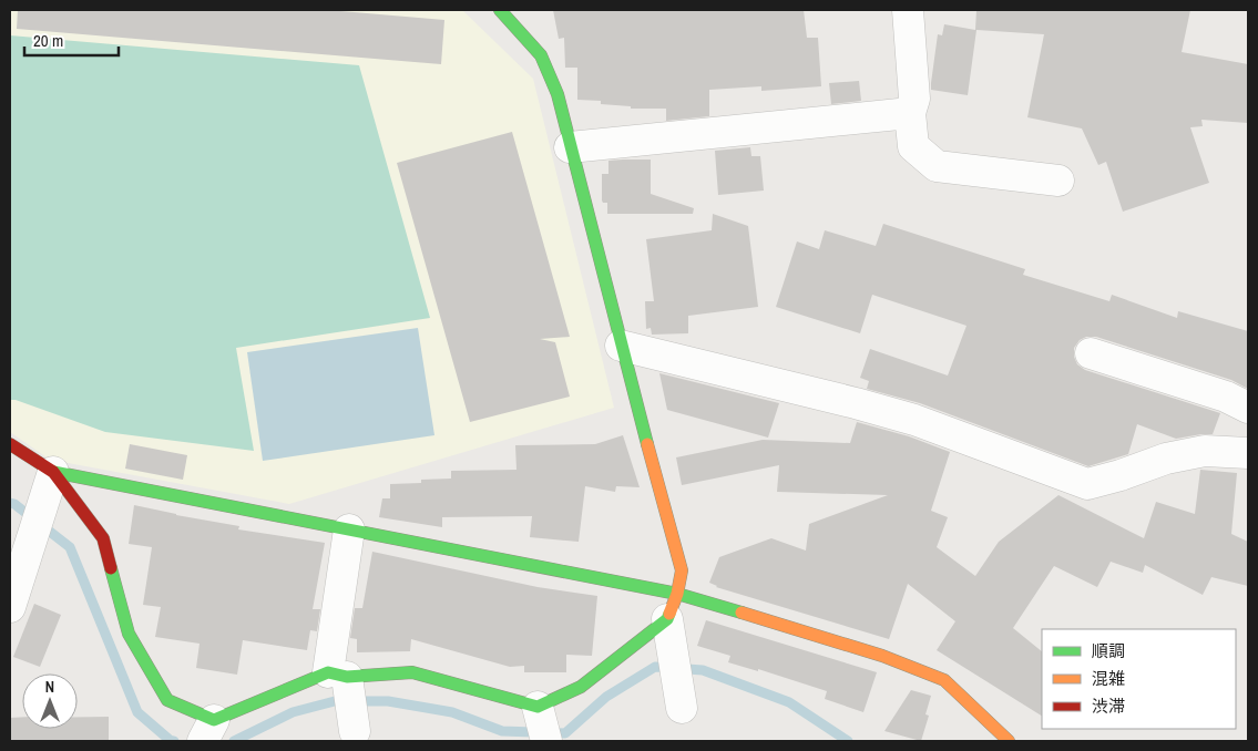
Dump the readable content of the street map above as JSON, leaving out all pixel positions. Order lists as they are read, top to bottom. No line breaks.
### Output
{"legend":["順調","混雑","渋滞"],"scale_bar":"20 m","north":"top"}
